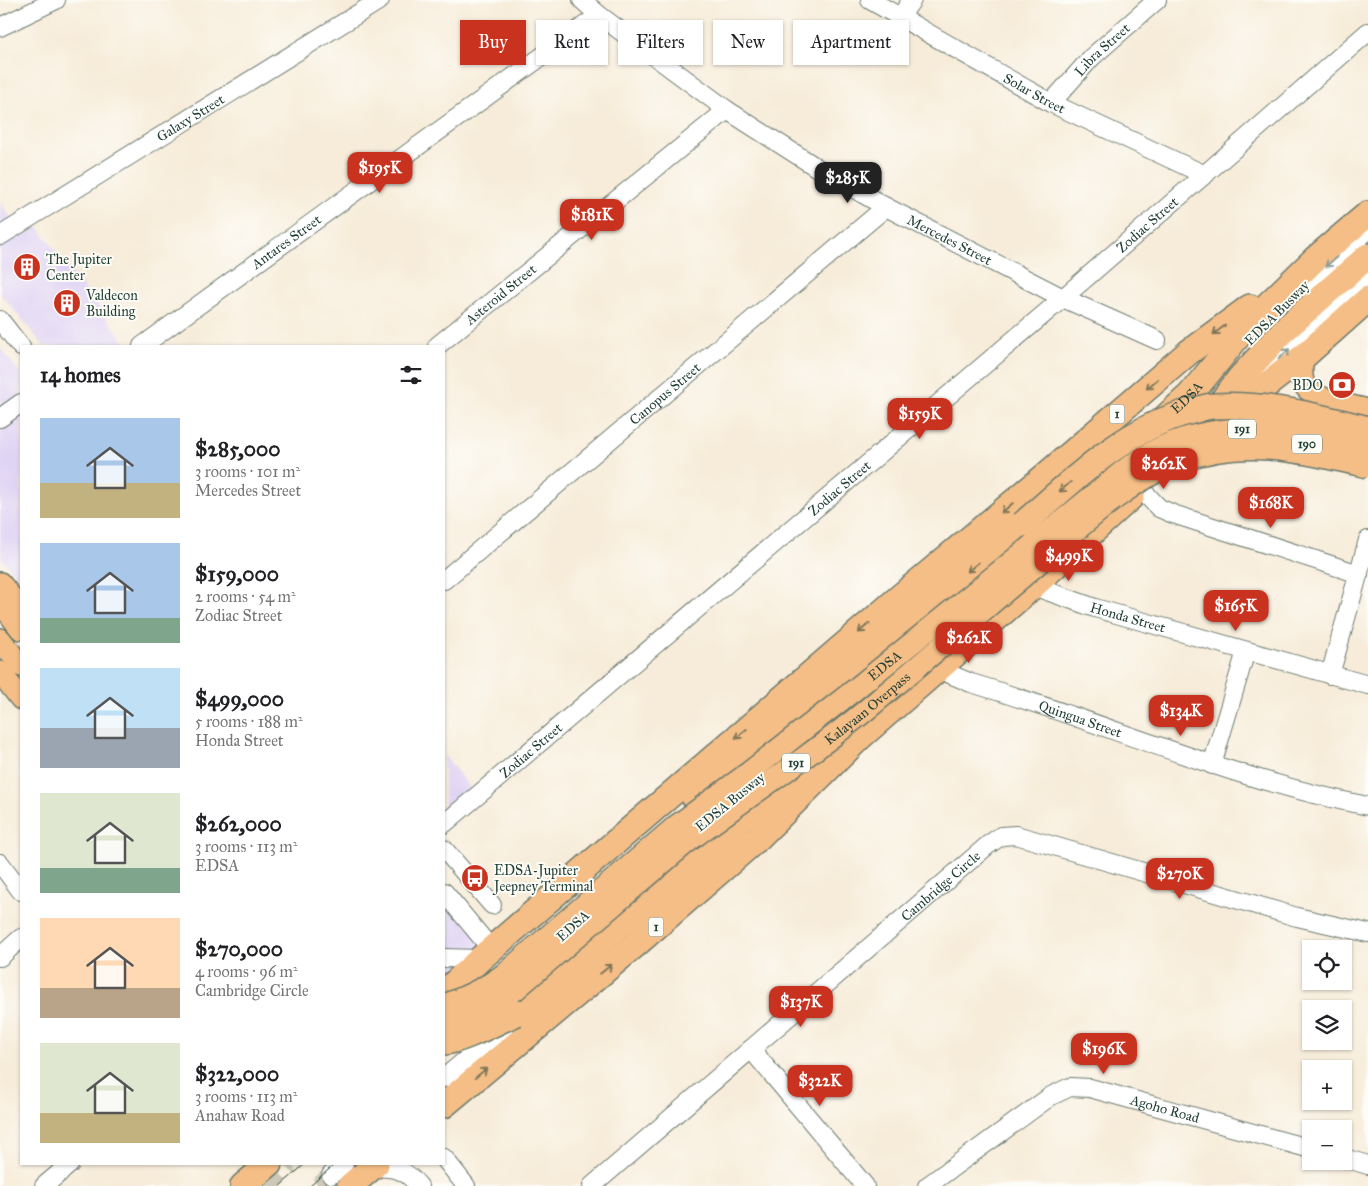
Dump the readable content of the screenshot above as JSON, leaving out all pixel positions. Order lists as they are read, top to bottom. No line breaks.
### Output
{"streets":{"highway":["EDSA","1"],"main road":["191","190","Kalayaan Overpass"],"street":["Libra Street","Solar Street","Galaxy Street","Zodiac Street","Mercedes Street","Antares Street","Asteroid Street","EDSA Busway","Canopus Street","Honda Street","Quingua Street","Cambridge Circle","Agoho Road"]},"crossings":[["Libra Street","Solar Street"],["Solar Street","Zodiac Street"],["Zodiac Street","Mercedes Street"],["Mercedes Street","Antares Street"],["Mercedes Street","Asteroid Street"],["Mercedes Street","Canopus Street"],["EDSA","1"],["1","Honda Street"],["1","Quingua Street"]],"places":{"building":["The Jupiter Center","Valdecon Building"],"bank":["BDO"],"bus stop":["EDSA-Jupiter Jeepney Terminal"]},"page":{"chip":["Buy","Rent","Filters","New","Apartment"],"price":["$195K","$285K","$181K","$159K","$262K","$168K","$499K","$165K","$262K","$134K","$270K","$137K","$196K","$322K"],"heading":"14 homes","list":[{"name":"$285,000","note":"3 rooms · 101 m² · Mercedes Street"},{"name":"$159,000","note":"2 rooms · 54 m² · Zodiac Street"},{"name":"$499,000","note":"5 rooms · 188 m² · Honda Street"},{"name":"$262,000","note":"3 rooms · 113 m² · EDSA"},{"name":"$270,000","note":"4 rooms · 96 m² · Cambridge Circle"},{"name":"$322,000","note":"3 rooms · 113 m² · Anahaw Road"}],"map_buttons":["+","−"]}}
